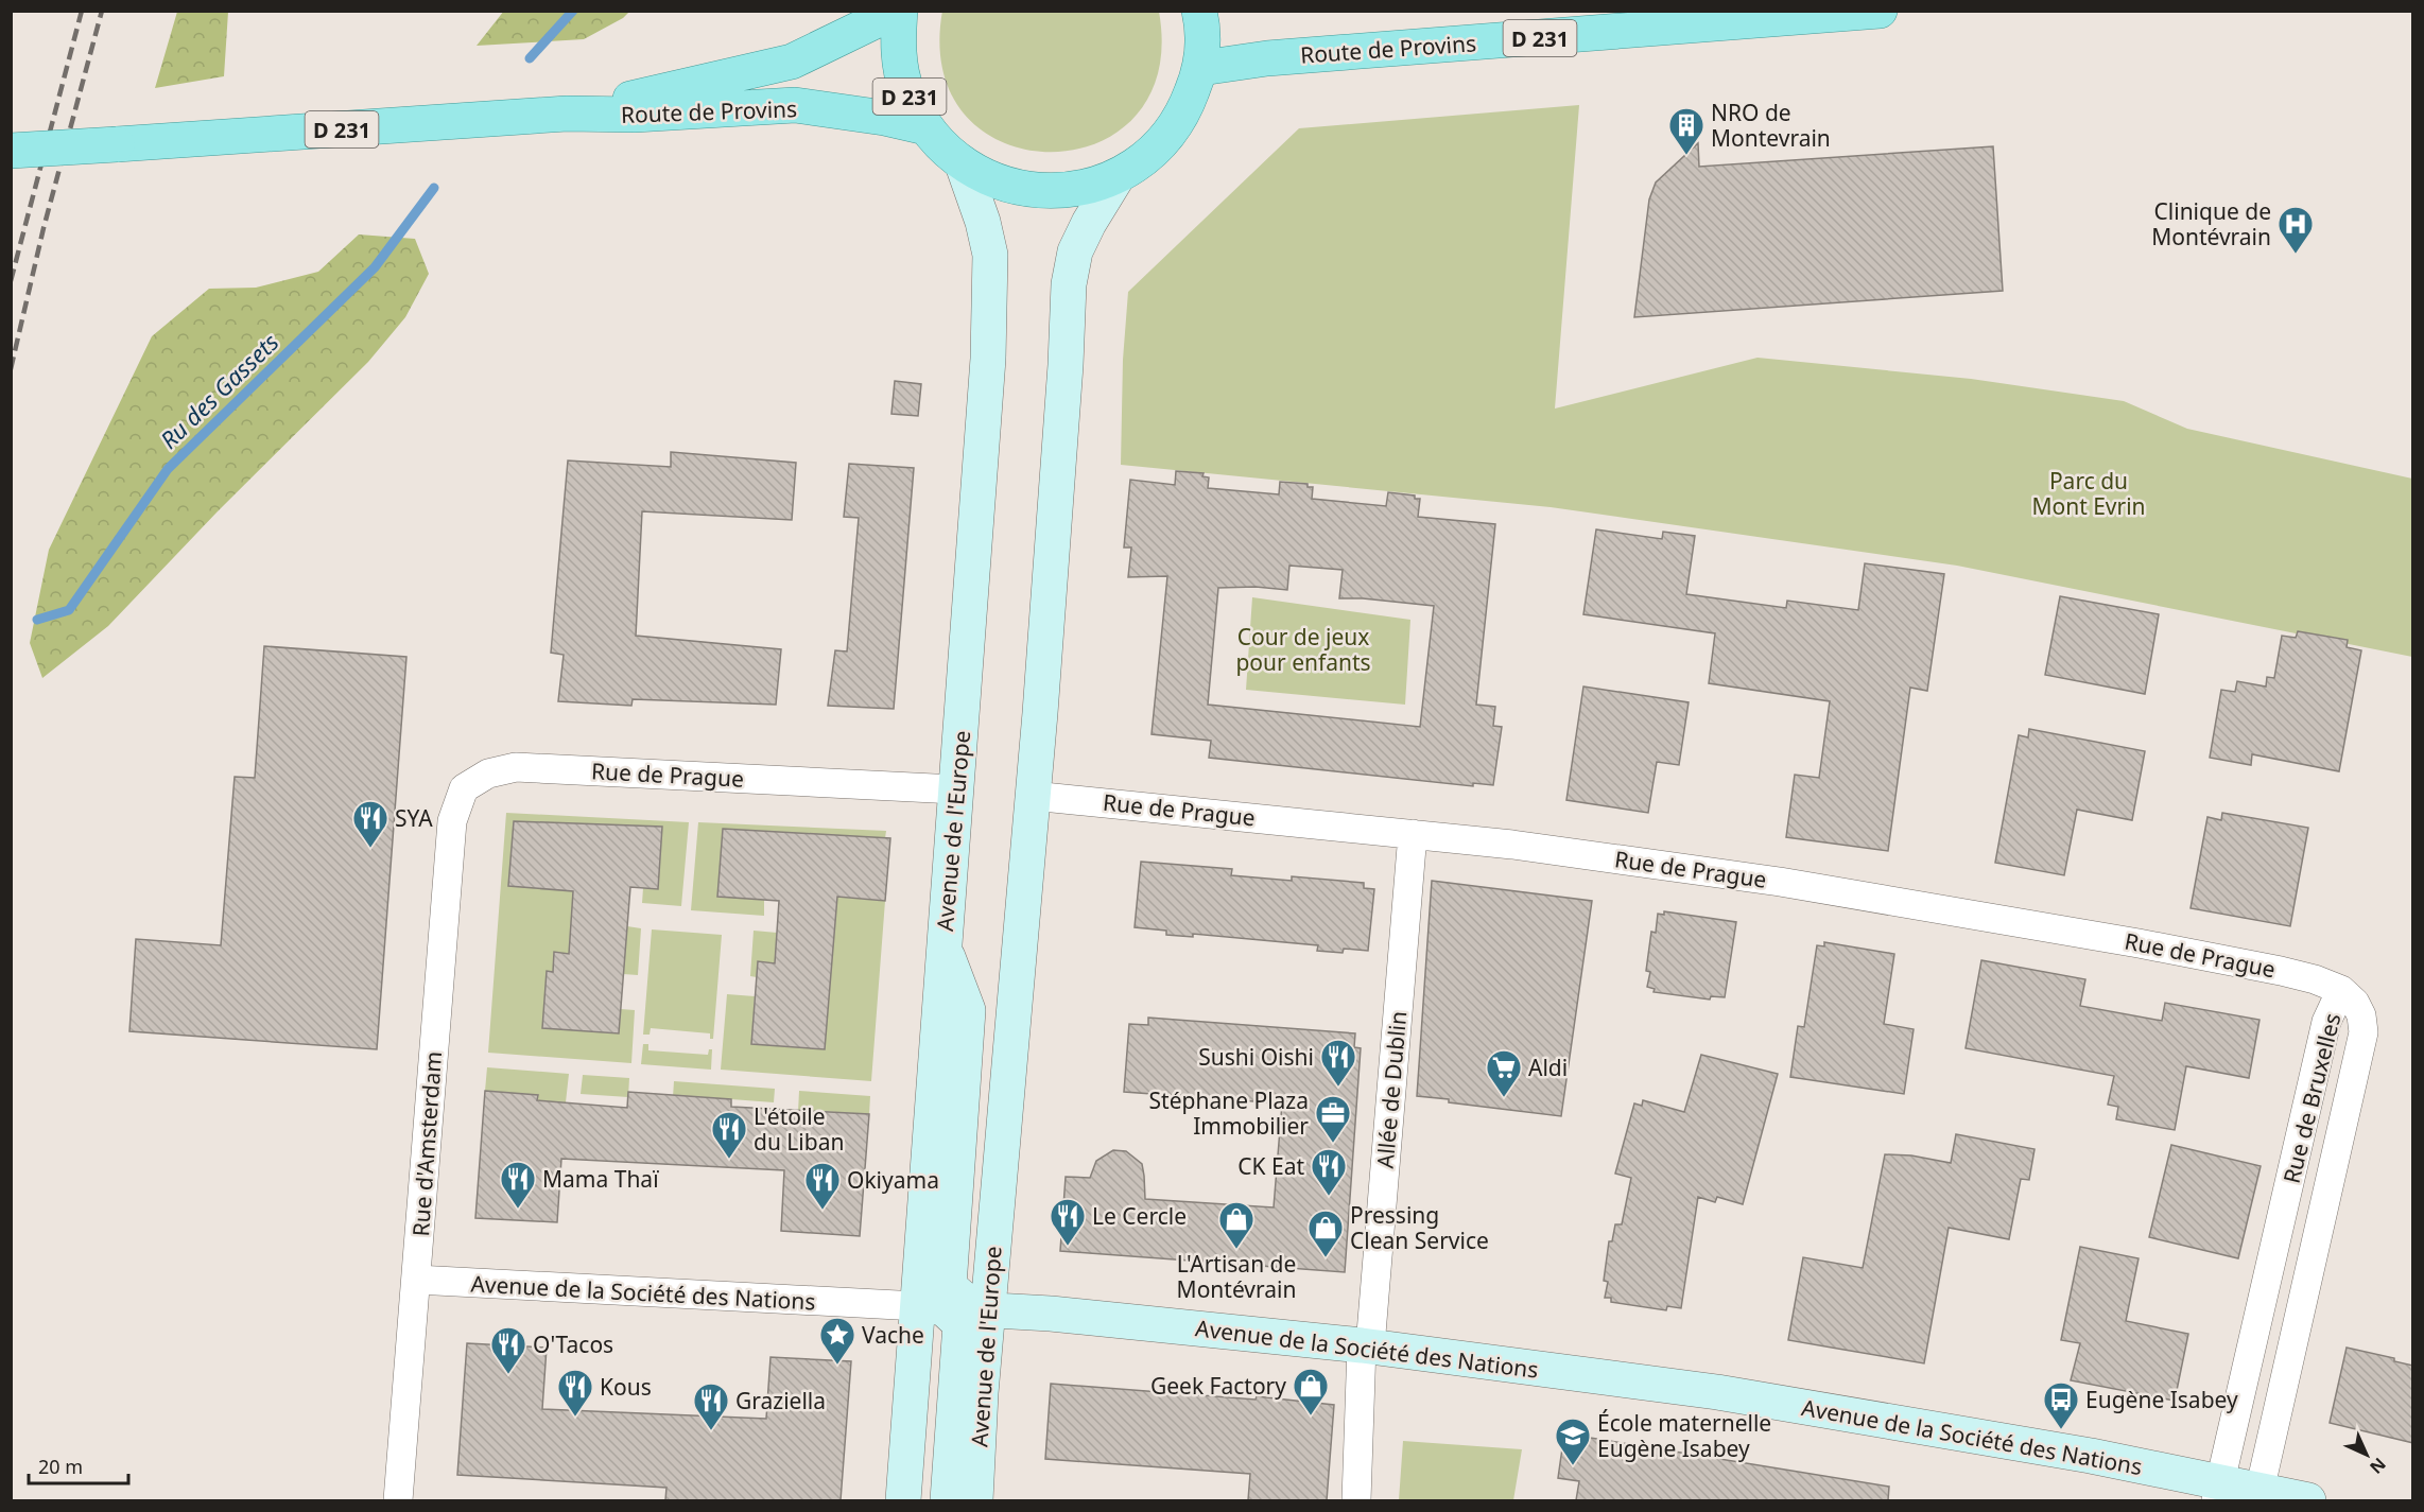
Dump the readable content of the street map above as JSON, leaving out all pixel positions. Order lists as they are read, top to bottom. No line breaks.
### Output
{"streets":{"main road":["D 231","Route de Provins","Avenue de l'Europe","Avenue de la Société des Nations"],"street":["Rue de Prague","Allée de Dublin","Rue de Bruxelles","Rue d'Amsterdam"]},"crossings":[["D 231","Route de Provins"],["D 231","Avenue de l'Europe"],["Rue de Prague","Avenue de l'Europe"],["Rue de Prague","Allée de Dublin"],["Rue de Prague","Rue de Bruxelles"],["Rue de Prague","Rue d'Amsterdam"],["Avenue de l'Europe","Avenue de la Société des Nations"],["Allée de Dublin","Avenue de la Société des Nations"],["Rue de Bruxelles","Avenue de la Société des Nations"],["Rue d'Amsterdam","Avenue de la Société des Nations"]],"water":["Ru des Gassets"],"parks":["Parc du Mont Evrin","Cour de jeux pour enfants"],"places":{"building":["NRO de Montevrain"],"hospital":["Clinique de Montévrain"],"restaurant":["SYA","Sushi Oishi","L'étoile du Liban","CK Eat","Mama Thaï","Okiyama","Le Cercle","O'Tacos","Kous","Graziella"],"supermarket":["Aldi"],"office":["Stéphane Plaza Immobilier"],"shop":["L'Artisan de Montévrain","Pressing Clean Service","Geek Factory"],"place":["Vache"],"bus stop":["Eugène Isabey"],"school or university":["École maternelle Eugène Isabey"]},"scale_bar":"20 m","north":"bottom right"}
